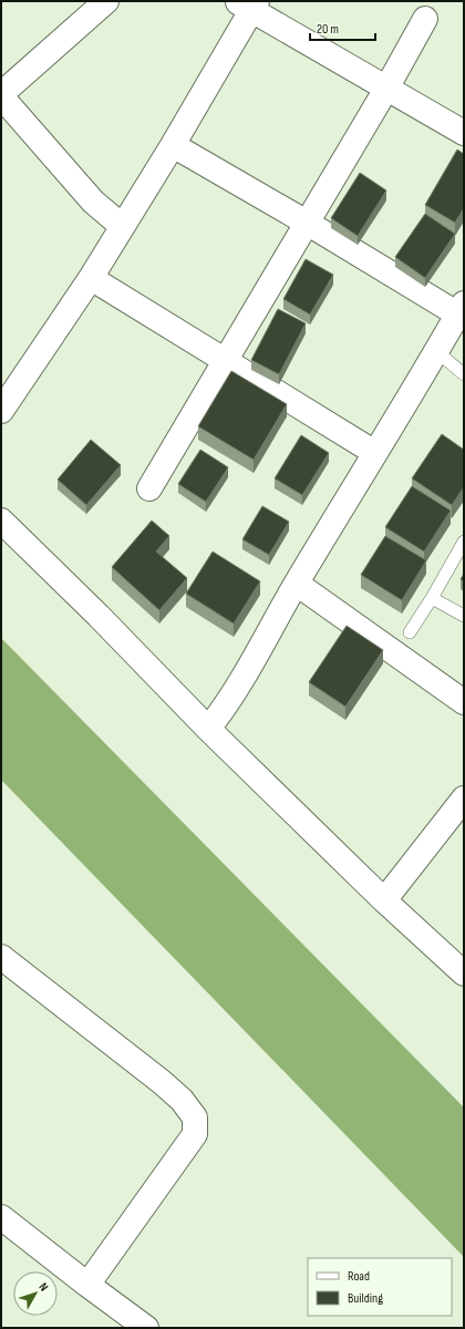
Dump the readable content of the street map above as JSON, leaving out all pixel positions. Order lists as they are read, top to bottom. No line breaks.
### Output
{"legend":["Road","Building"],"scale_bar":"20 m","north":"top right"}
